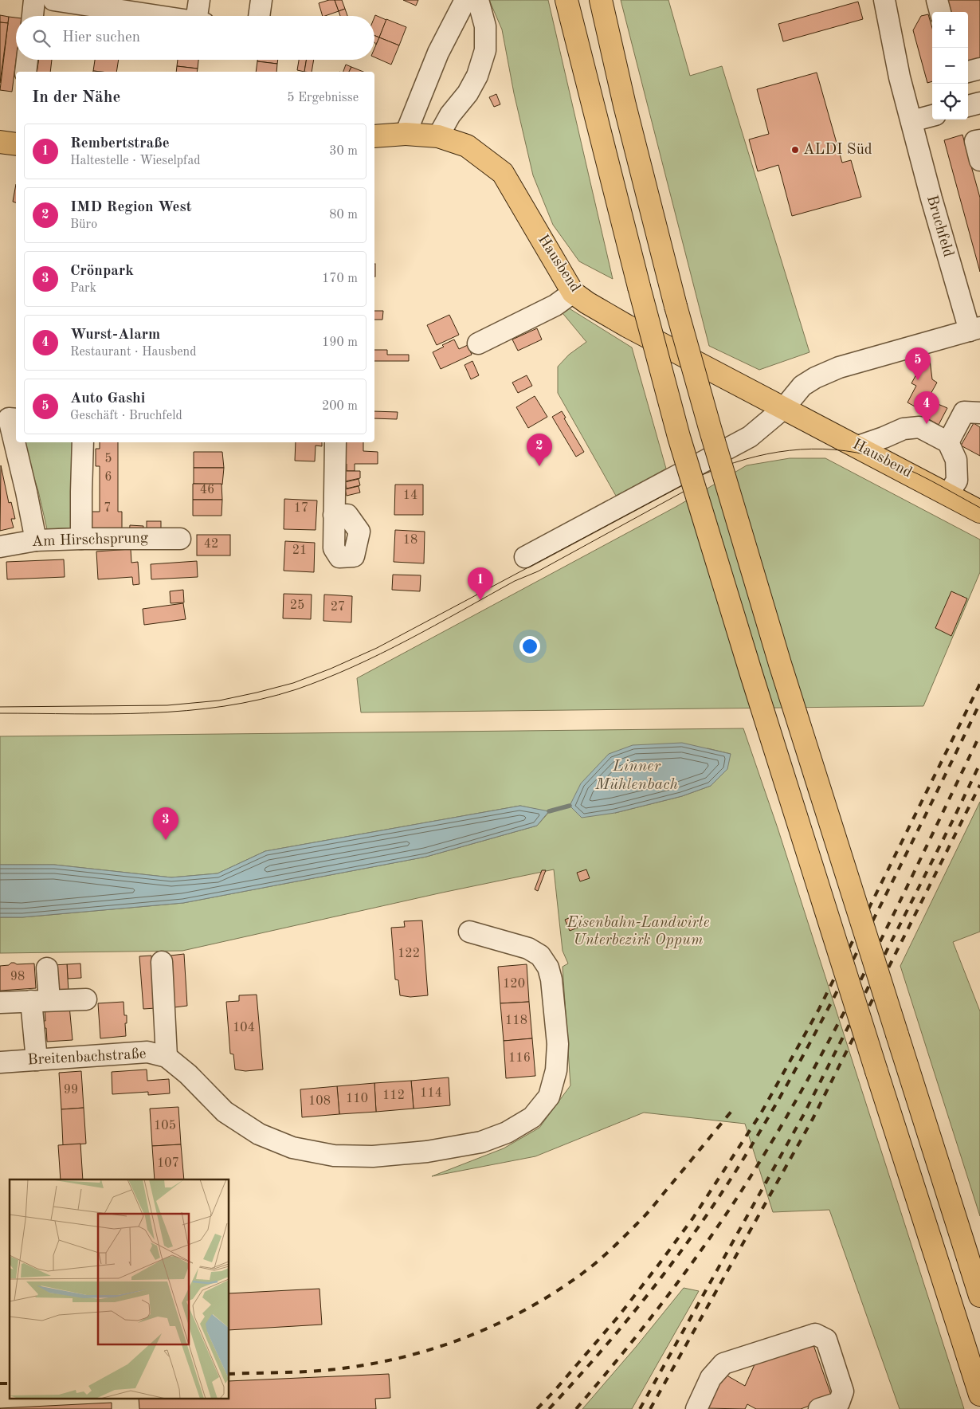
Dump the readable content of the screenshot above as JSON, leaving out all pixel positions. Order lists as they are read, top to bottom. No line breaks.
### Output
{"streets":{"main road":["Hausbend"],"street":["Bruchfeld","Am Hirschsprung","Breitenbachstraße"]},"crossings":[["Bruchfeld","Hausbend"]],"water":["Linner Mühlenbach"],"parks":["Eisenbahn-Landwirte Unterbezirk Oppum"],"places":["ALDI Süd"],"house_numbers":["5","6","46","14","7","17","18","42","21","25","27","122","98","120","118","104","116","99","114","112","110","108","105","107"],"page":{"map_buttons":["+","−"],"search":"Hier suchen","heading":["In der Nähe","5 Ergebnisse"],"list":[{"mark":"1","name":"Rembertstraße","note":"Haltestelle · Wieselpfad","value":"30 m"},{"mark":"2","name":"IMD Region West","note":"Büro","value":"80 m"},{"mark":"3","name":"Crönpark","note":"Park","value":"170 m"},{"mark":"4","name":"Wurst-Alarm","note":"Restaurant · Hausbend","value":"190 m"},{"mark":"5","name":"Auto Gashi","note":"Geschäft · Bruchfeld","value":"200 m"}],"pins":["5","4","2","1","3"]}}
